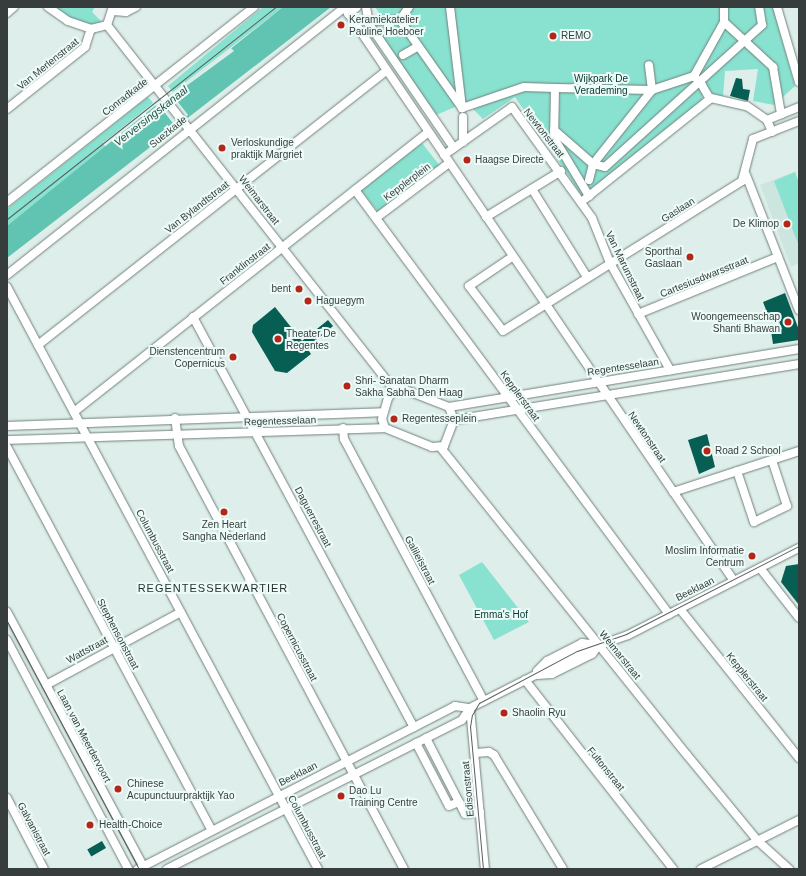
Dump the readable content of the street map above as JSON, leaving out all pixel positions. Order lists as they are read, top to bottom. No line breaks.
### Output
{"streets":{"street":["Van Merlenstraat","Conradkade","Suezkade","Newtonstraat","Kepplerplein","Weimarstraat","Van Bylandtstraat","Gaslaan","Franklinstraat","Van Marumstraat","Cartesiusdwarsstraat","Regentesselaan","Kepplerstraat","Daguerrestraat","Columbusstraat","Galileïstraat","Beeklaan","Stephensonstraat","Copernicusstraat","Wattstraat","Laan van Meerdervoort","Fultonstraat","Edisonstraat","Galvanistraat"]},"crossings":[["Conradkade","Weimarstraat"],["Suezkade","Newtonstraat"],["Suezkade","Weimarstraat"],["Newtonstraat","Kepplerplein"],["Newtonstraat","Van Bylandtstraat"],["Newtonstraat","Gaslaan"],["Newtonstraat","Franklinstraat"],["Newtonstraat","Van Marumstraat"],["Newtonstraat","Regentesselaan"],["Newtonstraat","Beeklaan"],["Kepplerplein","Kepplerstraat"],["Weimarstraat","Van Bylandtstraat"],["Weimarstraat","Franklinstraat"],["Weimarstraat","Beeklaan"],["Van Bylandtstraat","Columbusstraat"],["Gaslaan","Van Marumstraat"],["Franklinstraat","Kepplerstraat"],["Franklinstraat","Daguerrestraat"],["Franklinstraat","Columbusstraat"],["Van Marumstraat","Cartesiusdwarsstraat"],["Van Marumstraat","Regentesselaan"],["Regentesselaan","Kepplerstraat"],["Regentesselaan","Daguerrestraat"],["Regentesselaan","Columbusstraat"],["Regentesselaan","Galileïstraat"],["Regentesselaan","Copernicusstraat"],["Kepplerstraat","Beeklaan"],["Daguerrestraat","Beeklaan"],["Columbusstraat","Beeklaan"],["Columbusstraat","Wattstraat"],["Galileïstraat","Beeklaan"],["Beeklaan","Stephensonstraat"],["Beeklaan","Copernicusstraat"],["Beeklaan","Laan van Meerdervoort"],["Beeklaan","Fultonstraat"],["Beeklaan","Edisonstraat"],["Stephensonstraat","Wattstraat"],["Wattstraat","Laan van Meerdervoort"]],"districts":["REGENTESSEKWARTIER"],"water":["Verversingskanaal"],"parks":["Wijkpark De Verademing","Emma's Hof"],"places":["Keramiekatelier Pauline Hoeboer","REMO","Verloskundige praktijk Margriet","Haagse Directe","De Klimop","Sporthal Gaslaan","bent","Haguegym","Woongemeenschap Shanti Bhawan","Theater De Regentes","Dienstencentrum Copernicus","Shri- Sanatan Dharm Sakha Sabha Den Haag","Regentesseplein","Road 2 School","Zen Heart Sangha Nederland","Moslim Informatie Centrum","Shaolin Ryu","Chinese Acupunctuurpraktijk Yao","Dao Lu Training Centre","Health-Choice"]}
